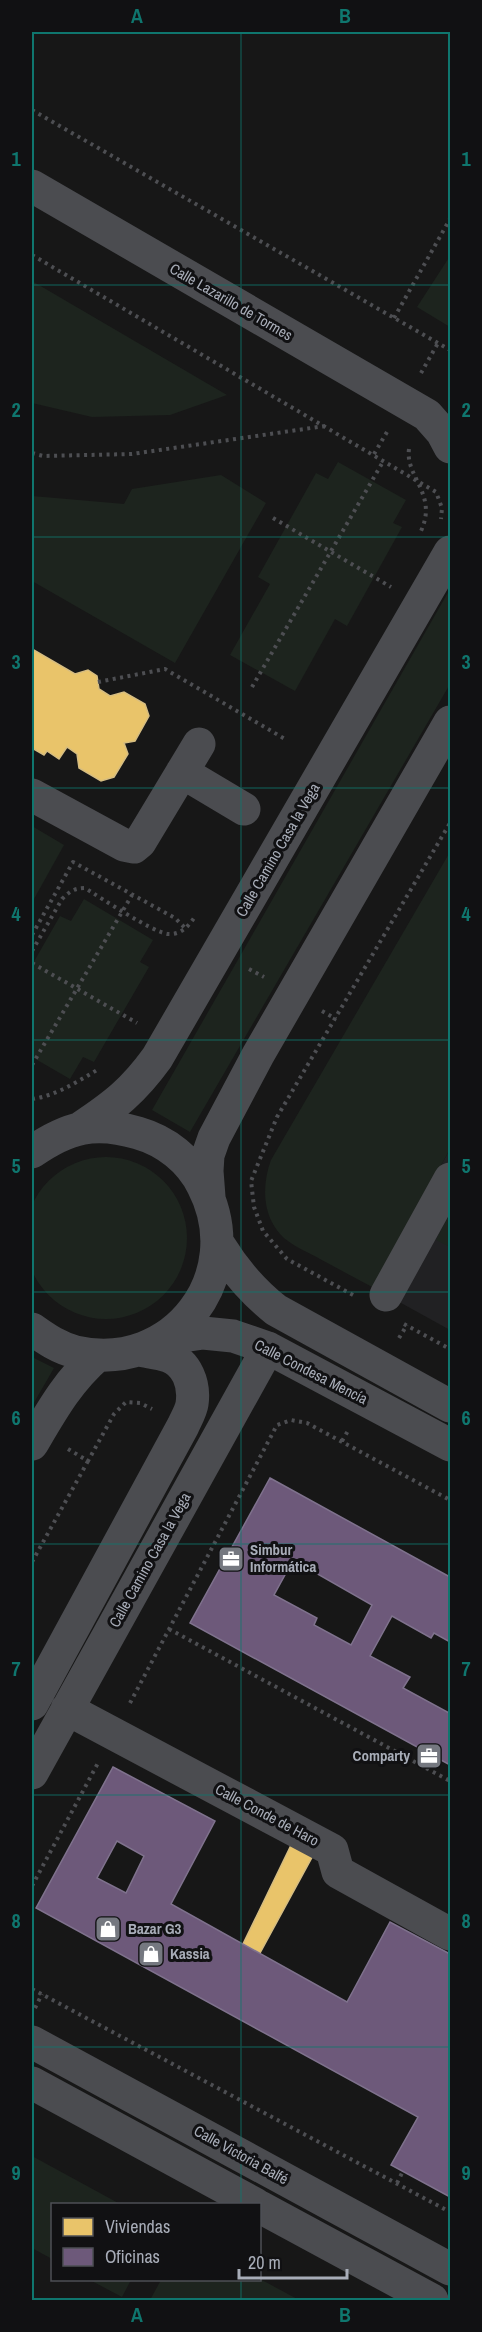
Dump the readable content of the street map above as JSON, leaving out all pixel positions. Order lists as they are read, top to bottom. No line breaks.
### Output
{"streets":{"street":["Calle Lazarillo de Tormes","Calle Camino Casa la Vega","Calle Condesa Mencía","Calle Conde de Haro","Calle Victoria Balfé"]},"crossings":[["Calle Camino Casa la Vega","Calle Condesa Mencía"],["Calle Camino Casa la Vega","Calle Conde de Haro"]],"places":{"office":["Simbur Informática","Comparty"],"shop":["Bazar G3","Kassia"]},"legend":["Viviendas","Oficinas"],"scale_bar":"20 m","grid":{"columns":["A","B"],"rows":["1","2","3","4","5","6","7","8","9"]}}
